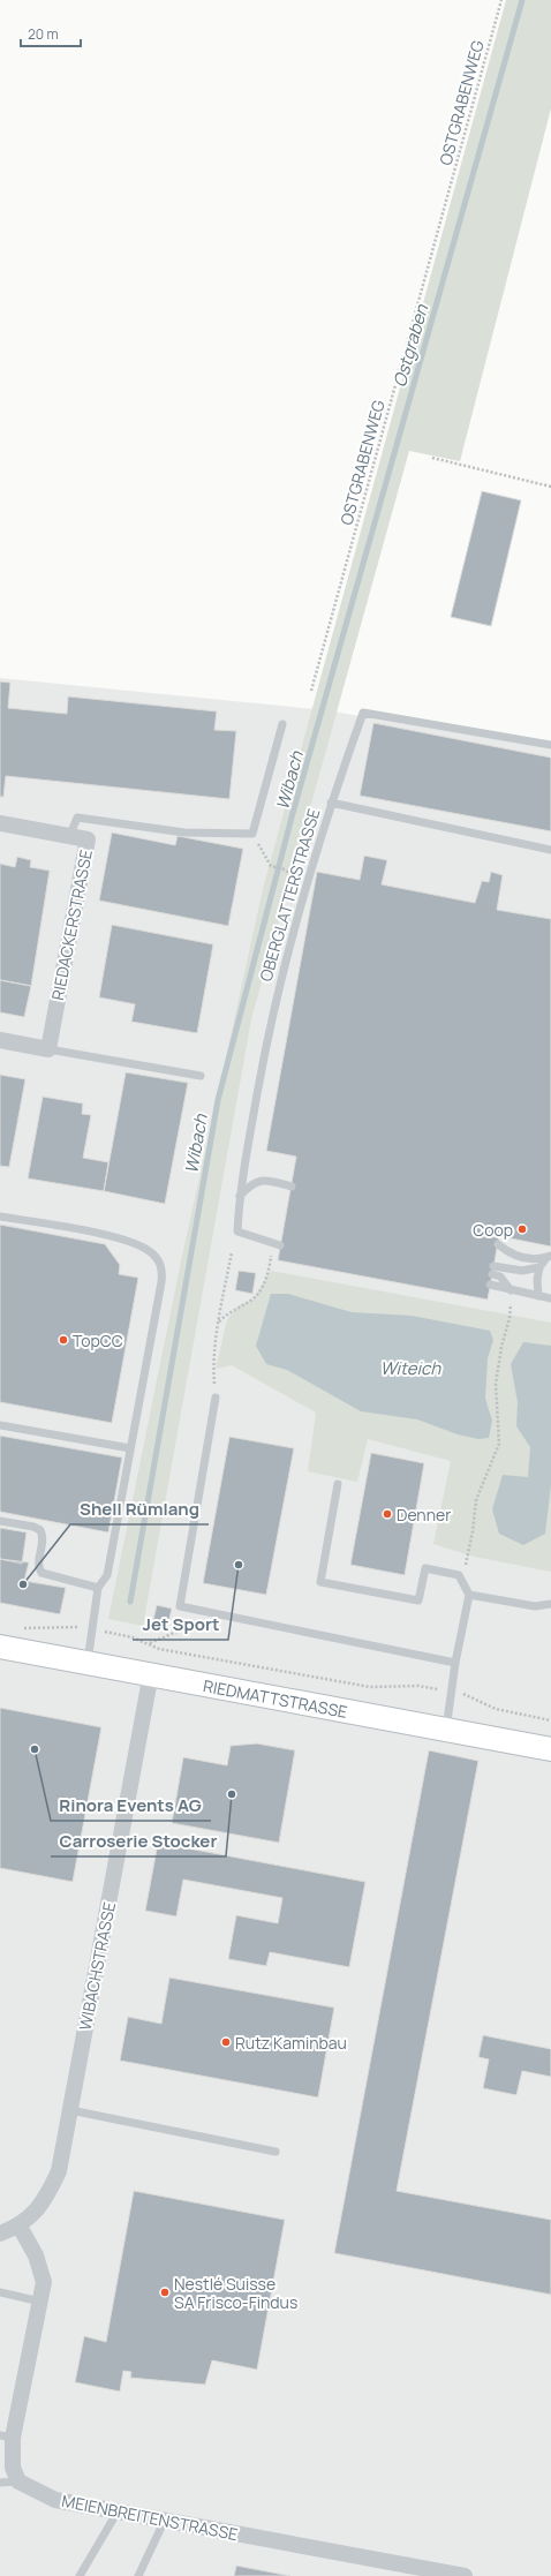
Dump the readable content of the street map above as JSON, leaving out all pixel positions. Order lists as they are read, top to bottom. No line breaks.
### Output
{"streets":{"main road":["RIEDMATTSTRASSE"],"street":["RIEDACKERSTRASSE","WIBACHSTRASSE","MEIENBREITENSTRASSE"],"lane":["OBERGLATTERSTRASSE"],"path":["OSTGRABENWEG"]},"crossings":[["RIEDMATTSTRASSE","WIBACHSTRASSE"]],"water":["Ostgraben","Wibach","Witeich"],"places":["Coop","TopCC","Denner","Jet Sport","Shell Rümlang","Rinora Events AG","Carroserie Stocker","Rutz Kaminbau","Nestlé Suisse SA Frisco-Findus"],"scale_bar":"20 m"}
